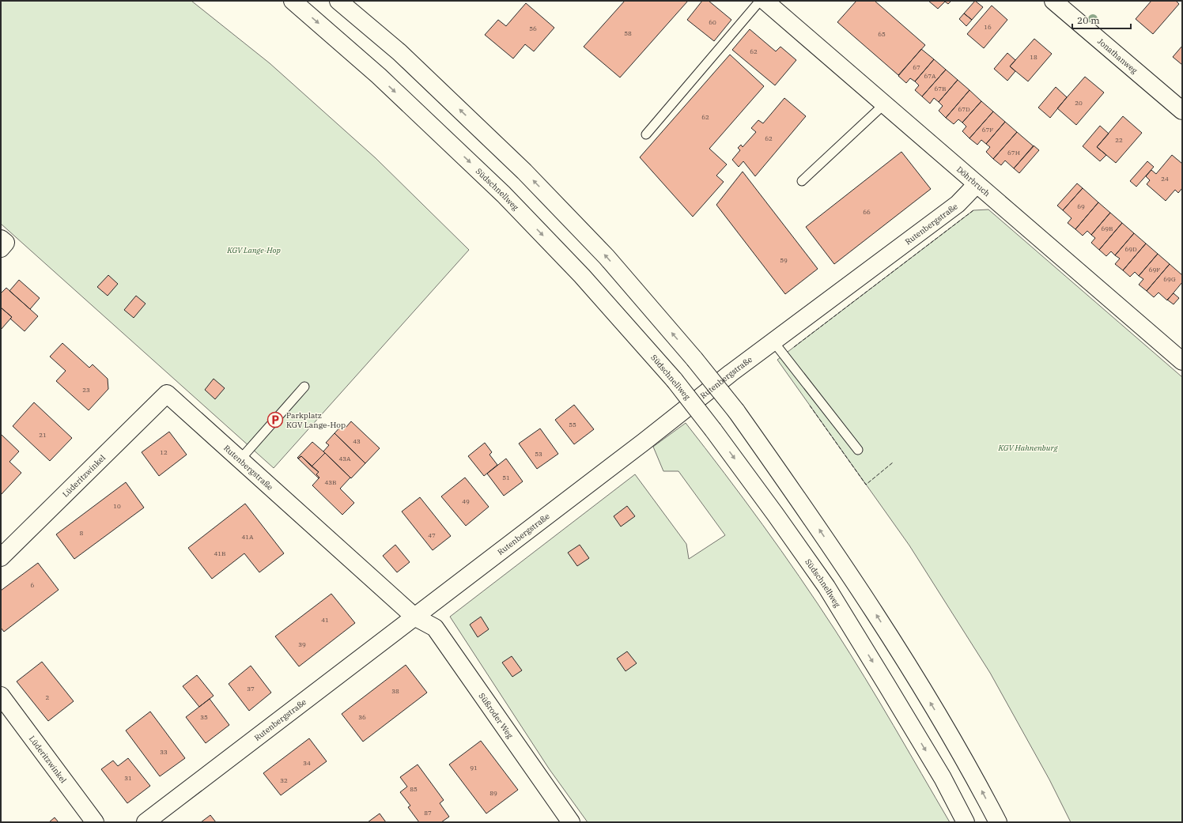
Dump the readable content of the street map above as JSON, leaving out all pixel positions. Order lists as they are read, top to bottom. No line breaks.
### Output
{"streets":{"main road":["Jonathanweg","Döhrbruch","Südschnellweg","Rutenbergstraße","Lüderitzwinkel","Süßroder Weg"]},"crossings":[["Döhrbruch","Rutenbergstraße"],["Rutenbergstraße","Lüderitzwinkel"],["Rutenbergstraße","Süßroder Weg"]],"parks":["KGV Lange-Hop","KGV Hahnenburg"],"places":{"parking":["Parkplatz KGV Lange-Hop"]},"house_numbers":["60","16","56","58","65","62","18","67","67A","67B","20","67D","62","67F","62","22","67H","24","69","66","69B","69D","59","69F","69G","23","55","21","43","12","53","43A","51","43B","49","10","8","47","41A","41B","6","41","39","37","38","2","35","36","33","34","91","31","32","85","89","87"],"scale_bar":"20 m"}
